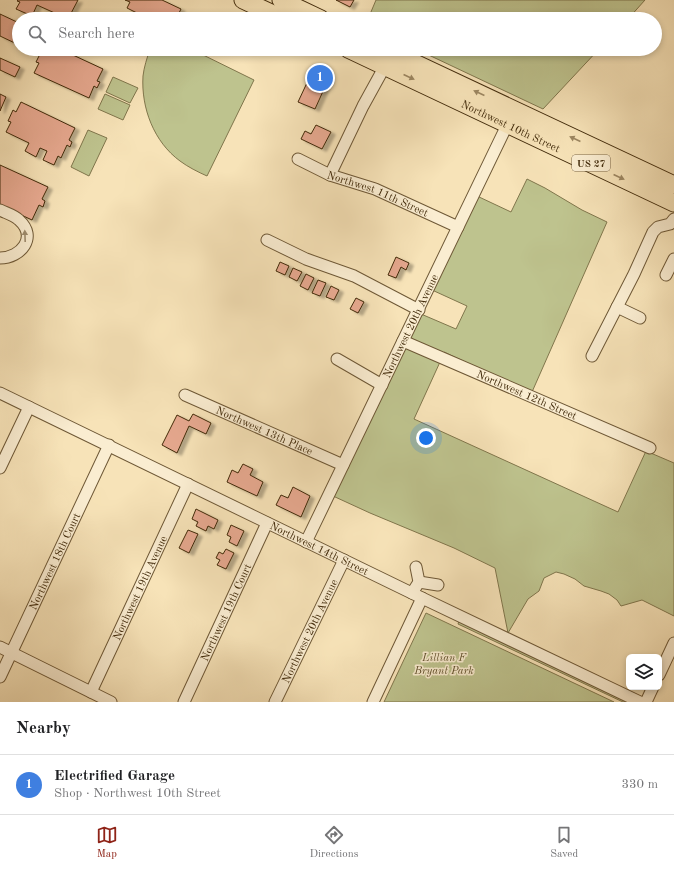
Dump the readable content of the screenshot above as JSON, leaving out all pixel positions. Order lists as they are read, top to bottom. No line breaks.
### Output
{"streets":{"highway":["Northwest 10th Street","US 27"],"street":["Northwest 11th Street","Northwest 20th Avenue","Northwest 12th Street","Northwest 13th Place","Northwest 14th Street","Northwest 18th Court","Northwest 19th Avenue","Northwest 19th Court"]},"crossings":[["Northwest 10th Street","Northwest 20th Avenue"],["Northwest 11th Street","Northwest 20th Avenue"],["Northwest 20th Avenue","Northwest 12th Street"],["Northwest 20th Avenue","Northwest 13th Place"],["Northwest 20th Avenue","Northwest 14th Street"],["Northwest 14th Street","Northwest 18th Court"],["Northwest 14th Street","Northwest 19th Avenue"],["Northwest 14th Street","Northwest 19th Court"]],"parks":["Lillian F Bryant Park"],"page":{"search":"Search here","pins":"1","heading":"Nearby","list":[{"mark":"1","name":"Electrified Garage","note":"Shop · Northwest 10th Street","value":"330 m"}],"nav":["Map","Directions","Saved"]}}
